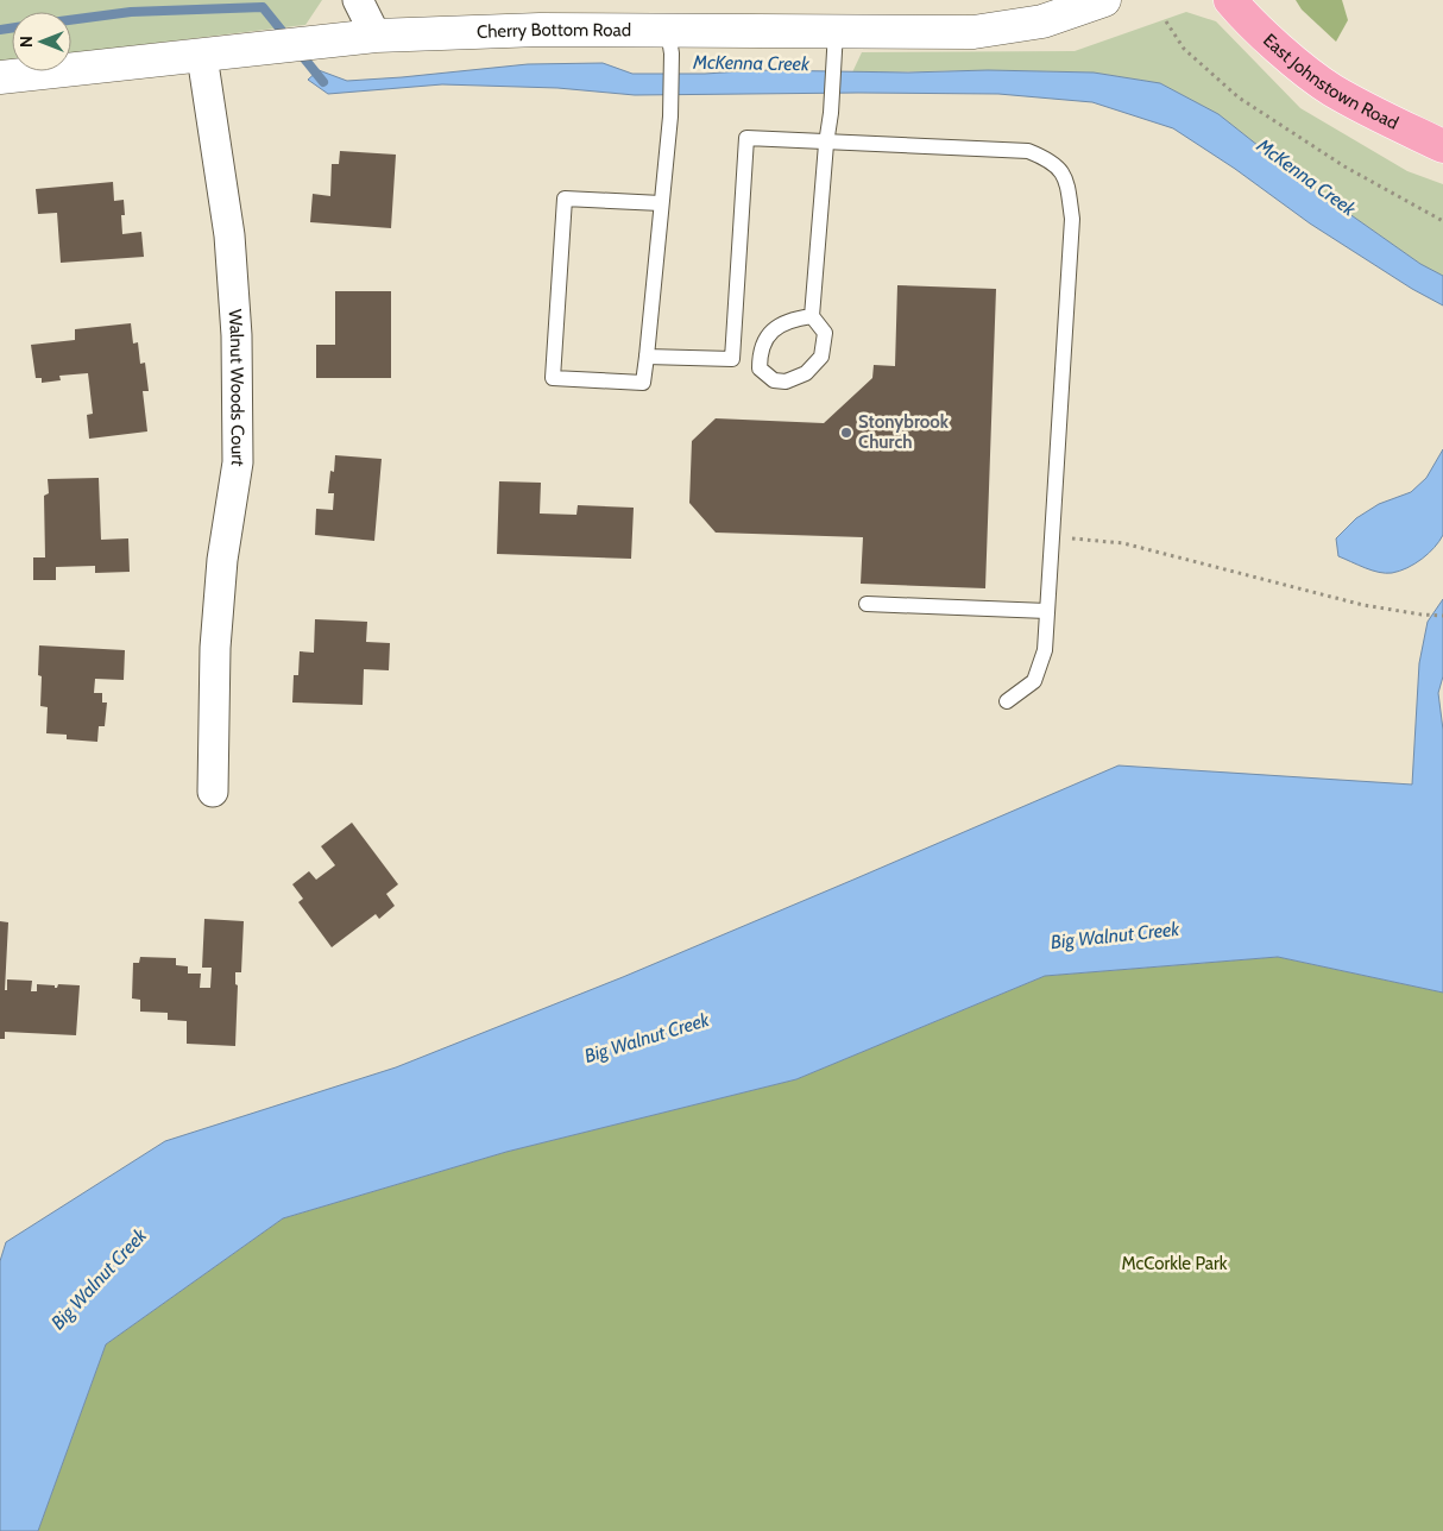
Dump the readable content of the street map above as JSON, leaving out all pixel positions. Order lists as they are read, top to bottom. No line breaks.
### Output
{"streets":{"highway":["East Johnstown Road"],"main road":["Cherry Bottom Road"],"street":["Walnut Woods Court"]},"crossings":[["Cherry Bottom Road","Walnut Woods Court"]],"water":["McKenna Creek","Big Walnut Creek"],"parks":["McCorkle Park"],"places":["Stonybrook Church"],"north":"left"}
